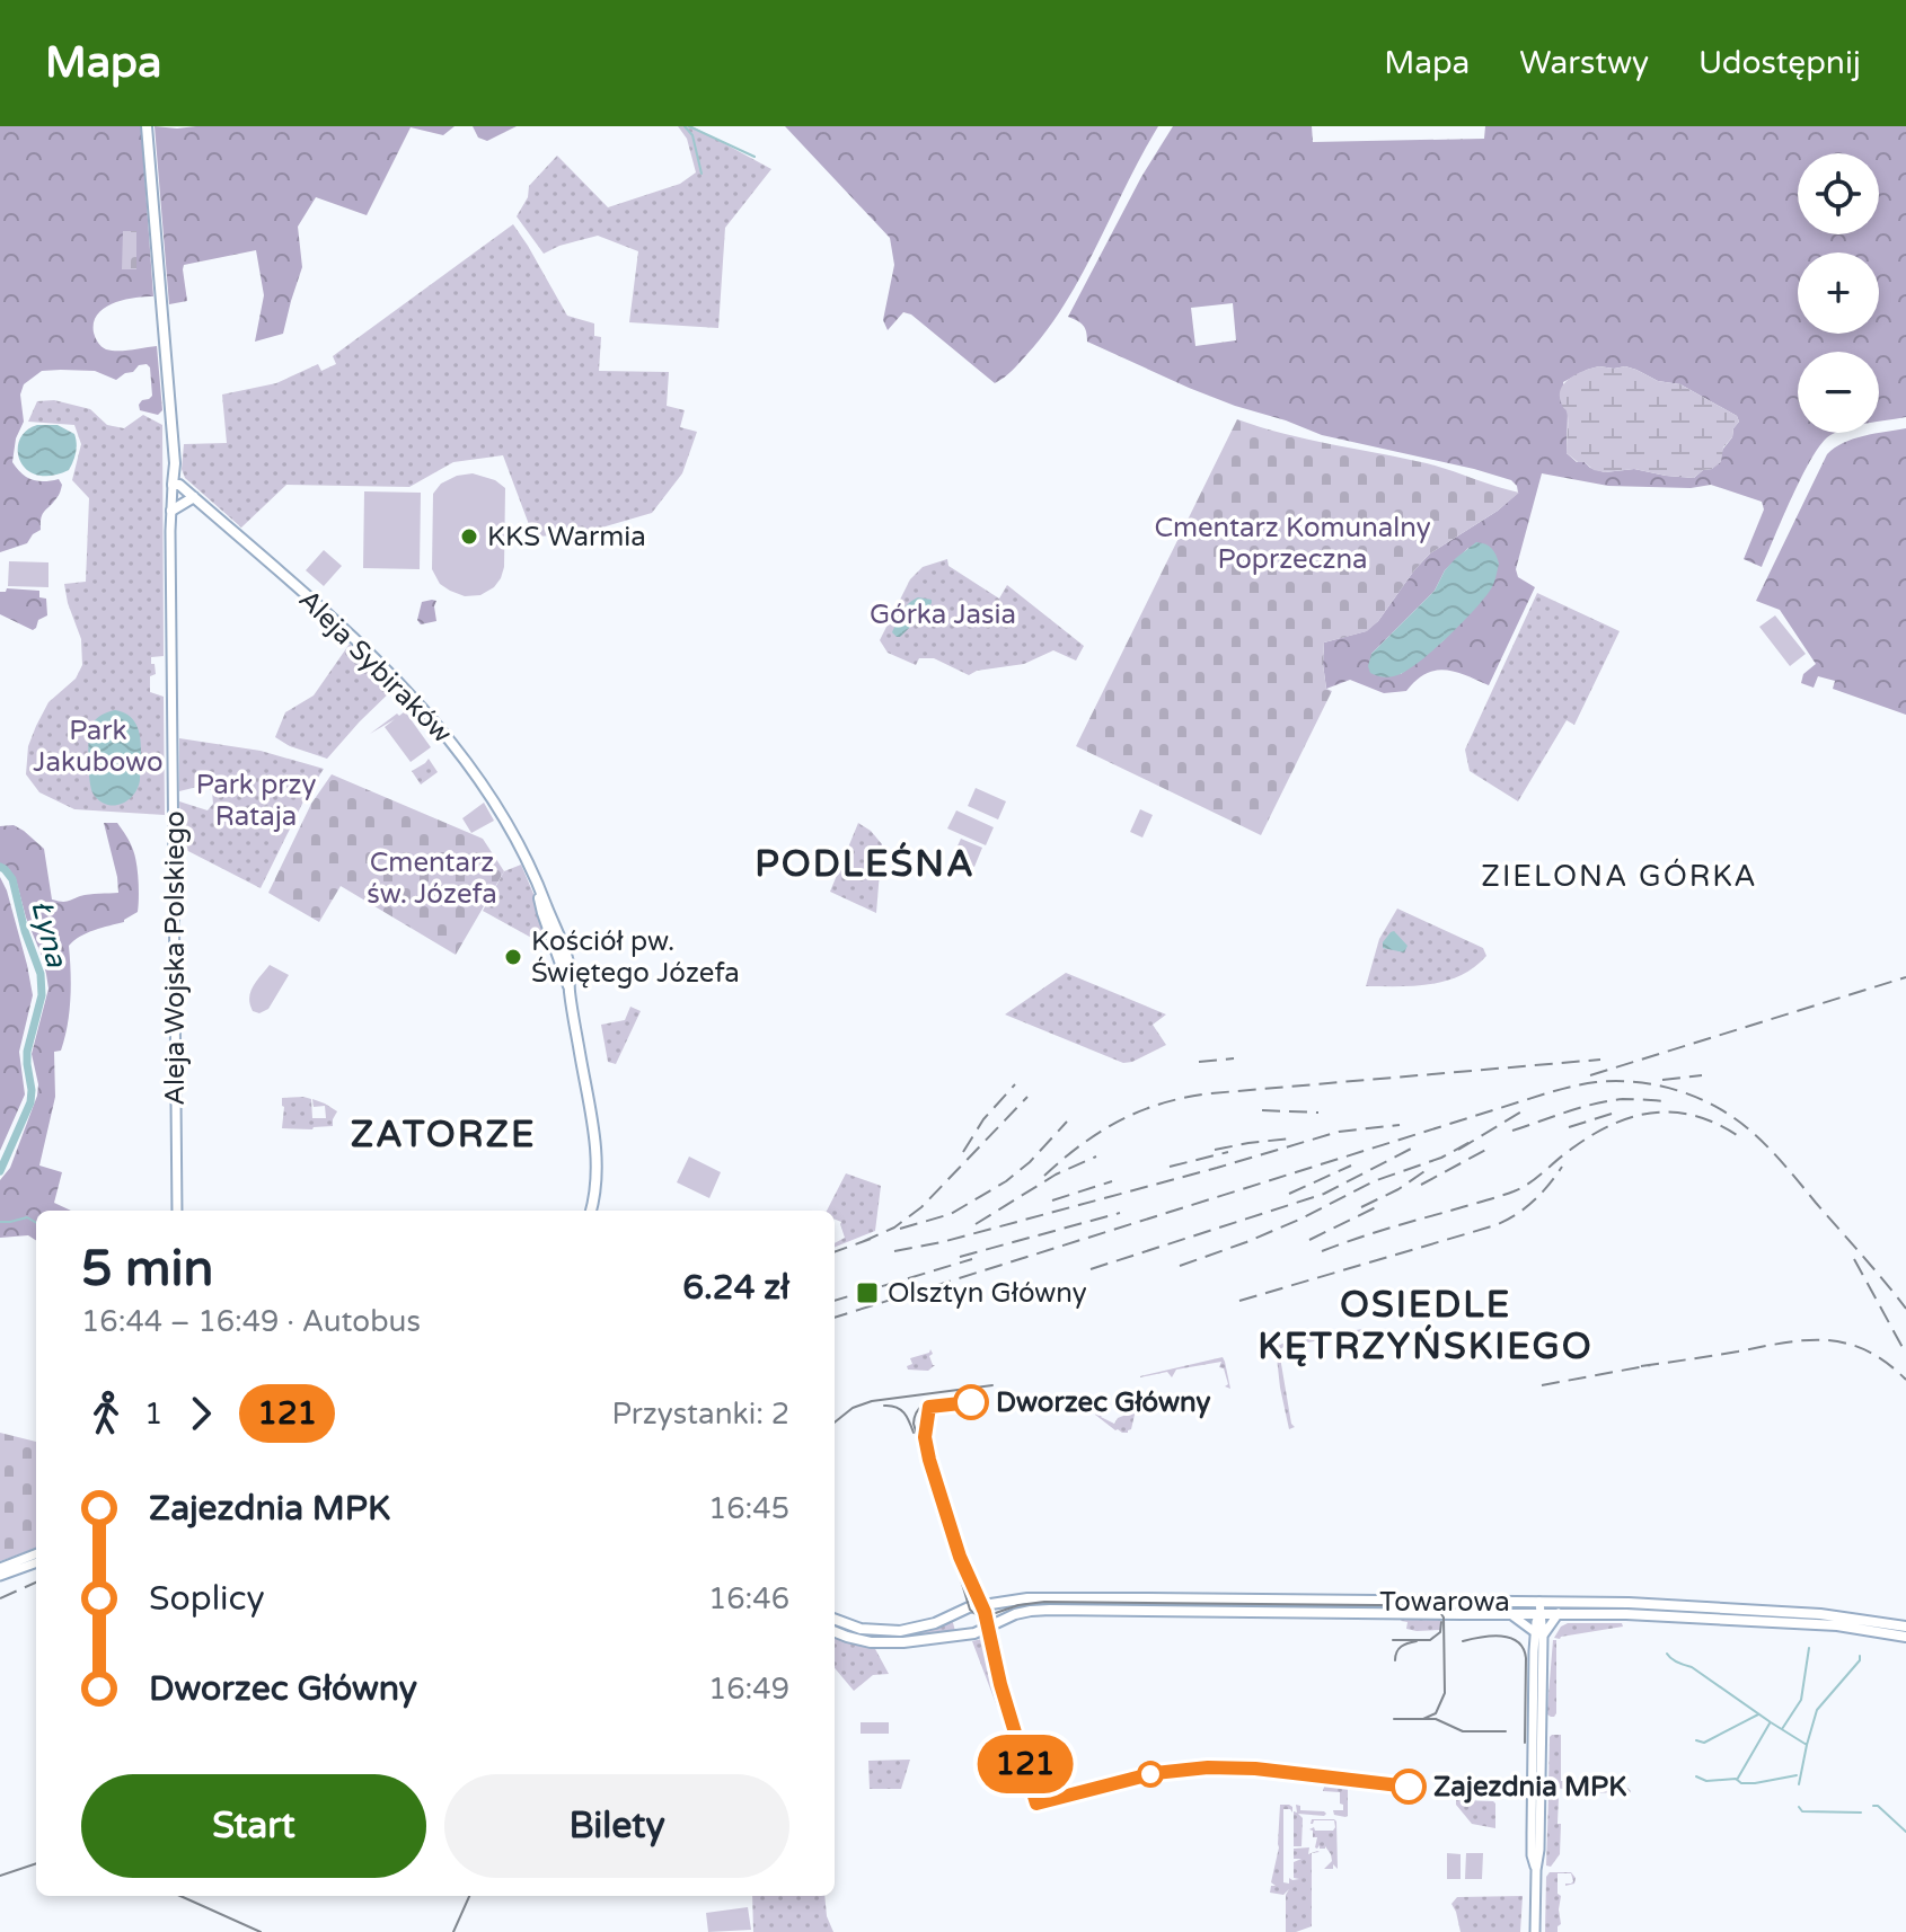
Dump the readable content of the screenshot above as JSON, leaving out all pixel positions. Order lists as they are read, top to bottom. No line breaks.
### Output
{"streets":{"main road":["Aleja Sybiraków","Aleja Wojska Polskiego","Towarowa"]},"crossings":[["Aleja Sybiraków","Aleja Wojska Polskiego"]],"districts":["PODLEŚNA","ZIELONA GÓRKA","ZATORZE","OSIEDLE KĘTRZYŃSKIEGO"],"water":["Łyna"],"parks":["Cmentarz Komunalny Poprzeczna","Górka Jasia","Park Jakubowo","Park przy Rataja","Cmentarz św. Józefa"],"places":{"other":["KKS Warmia","Kościół pw. Świętego Józefa","Dworzec Główny","Zajezdnia MPK"],"transit":["Olsztyn Główny"]},"lines":["bus line 121"],"page":{"header":"Mapa","nav":["Mapa","Warstwy","Udostępnij"],"on_map":"121","map_buttons":["+","−"],"heading":["5 min","16:44 – 16:49 · Autobus","6.24 zł"],"legs":["1","121","Przystanki: 2"],"list":[{"name":"Zajezdnia MPK","value":"16:45"},{"name":"Soplicy","value":"16:46"},{"name":"Dworzec Główny","value":"16:49"}],"buttons":["Start","Bilety"]}}
